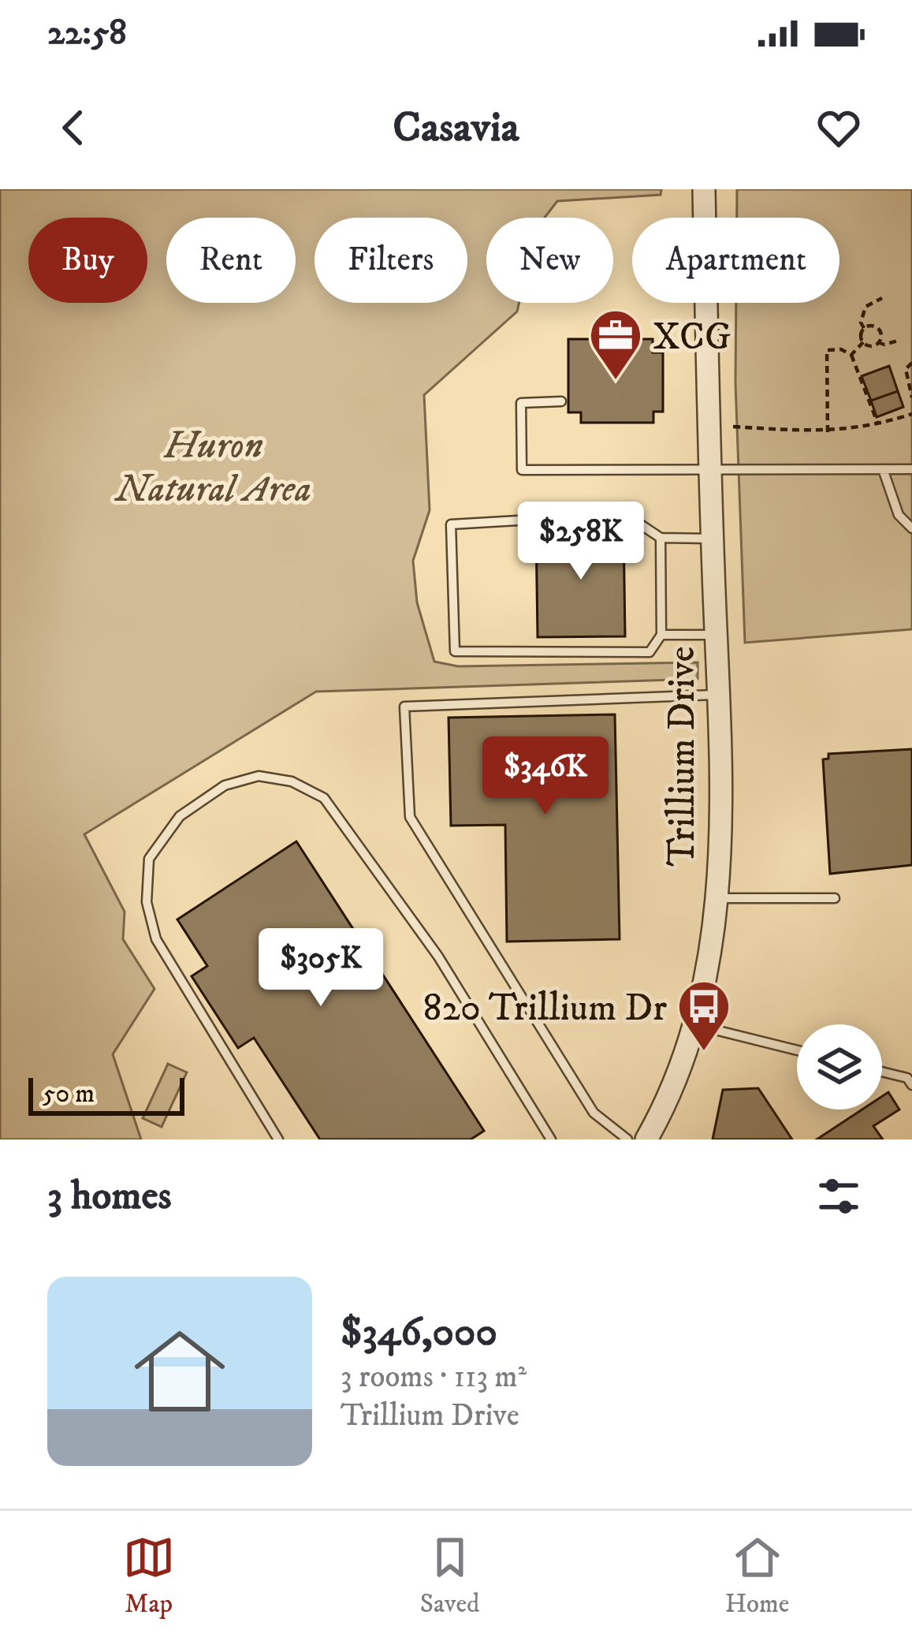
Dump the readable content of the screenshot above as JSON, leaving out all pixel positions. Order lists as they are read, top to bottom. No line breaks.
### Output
{"streets":{"street":["Trillium Drive"]},"parks":["Huron Natural Area"],"places":{"office":["XCG"],"bus stop":["820 Trillium Dr"]},"scale_bar":"50 m","page":{"status":"22:58","header":"Casavia","chip":["Buy","Rent","Filters","New","Apartment"],"price":["$258K","$346K","$305K"],"scale":"50 m","heading":"3 homes","list":[{"name":"$346,000","note":"3 rooms · 113 m² · Trillium Drive"}],"tabs":["Map","Saved","Home"]}}
